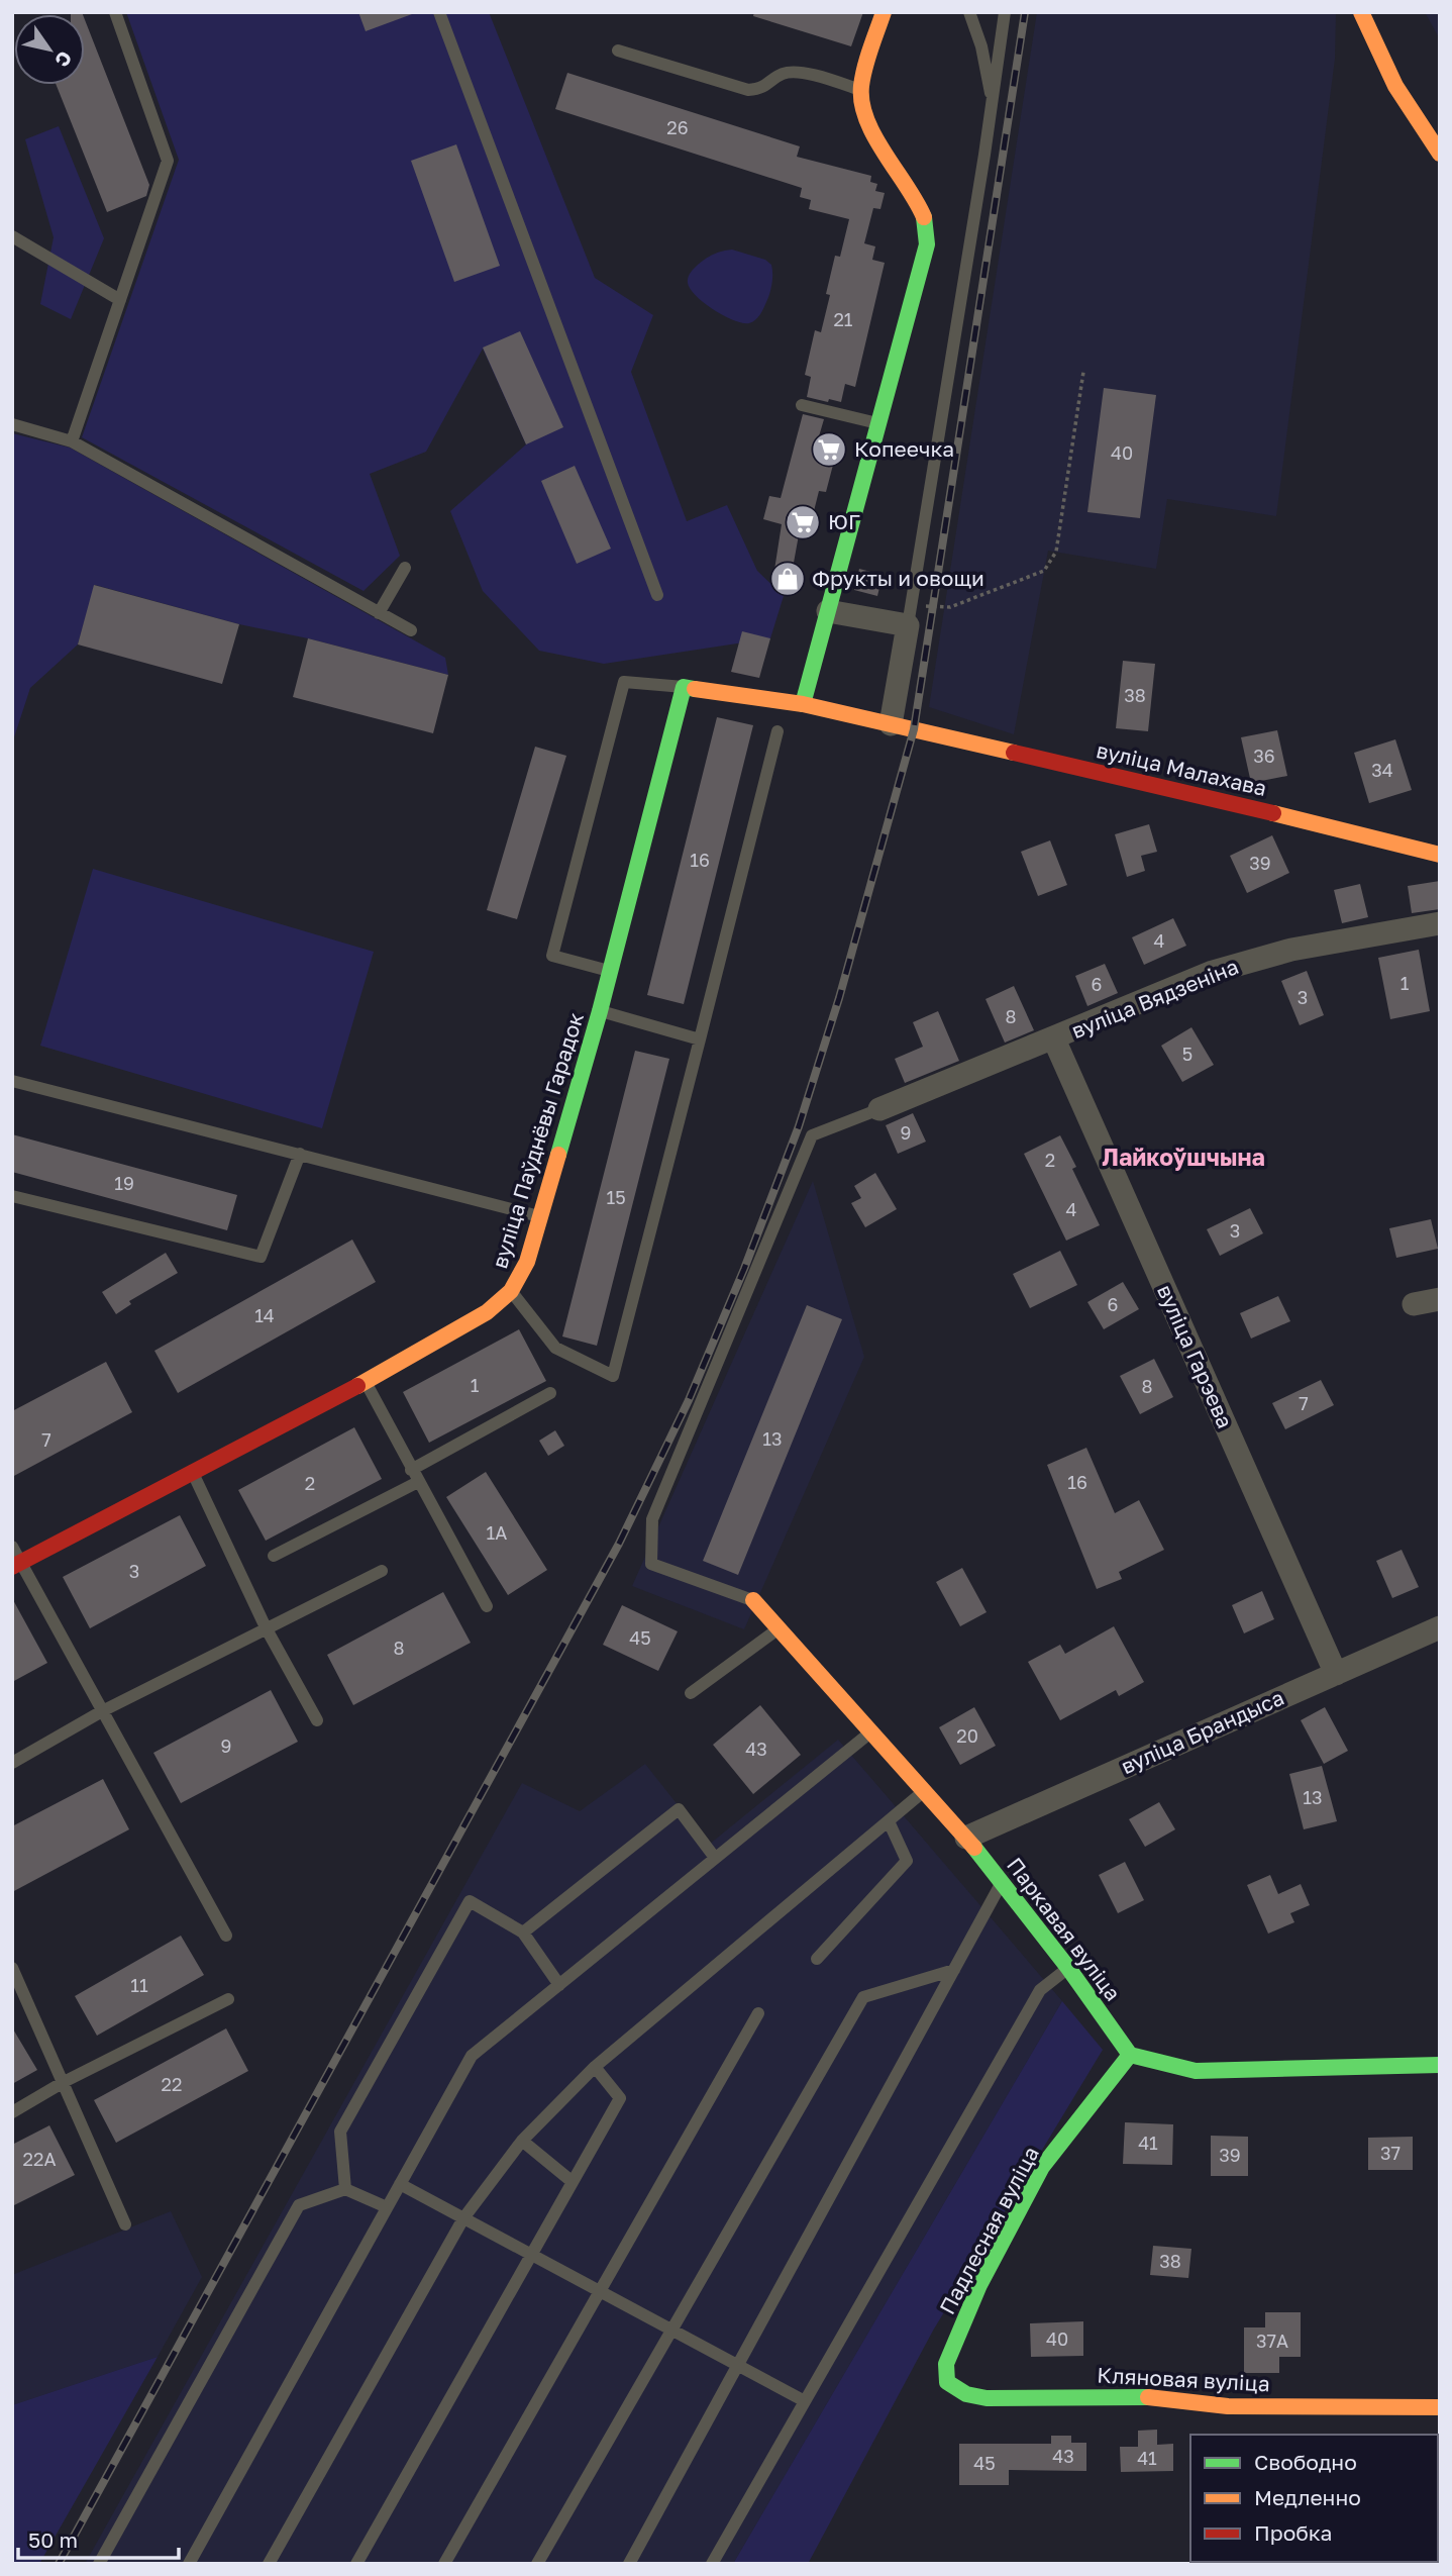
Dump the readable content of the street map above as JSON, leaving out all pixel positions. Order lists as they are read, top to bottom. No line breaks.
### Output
{"streets":{"street":["вуліца Малахава","вуліца Вядзеніна","вуліца Паўднёвы Гарадок","вуліца Гарэева","вуліца Брандыса","Паркавая вуліца","Падлесная вуліца","Кляновая вуліца"]},"crossings":[["вуліца Вядзеніна","вуліца Гарэева"],["вуліца Гарэева","вуліца Брандыса"],["вуліца Брандыса","Паркавая вуліца"],["Паркавая вуліца","Падлесная вуліца"],["Падлесная вуліца","Кляновая вуліца"]],"districts":["Лайкоўшчына"],"places":{"supermarket":["Копеечка","ЮГ"],"shop":["Фрукты и овощи"]},"house_numbers":["26","21","40","38","36","34","16","39","4","1","6","3","8","5","9","2","19","15","4","3","6","14","1","8","7","13","7","16","2","1А","3","45","8","20","9","43","13","11","22","41","37","39","22А","38","40","37А","43","41","45"],"legend":["Свободно","Медленно","Пробка"],"scale_bar":"50 m","north":"bottom right"}
